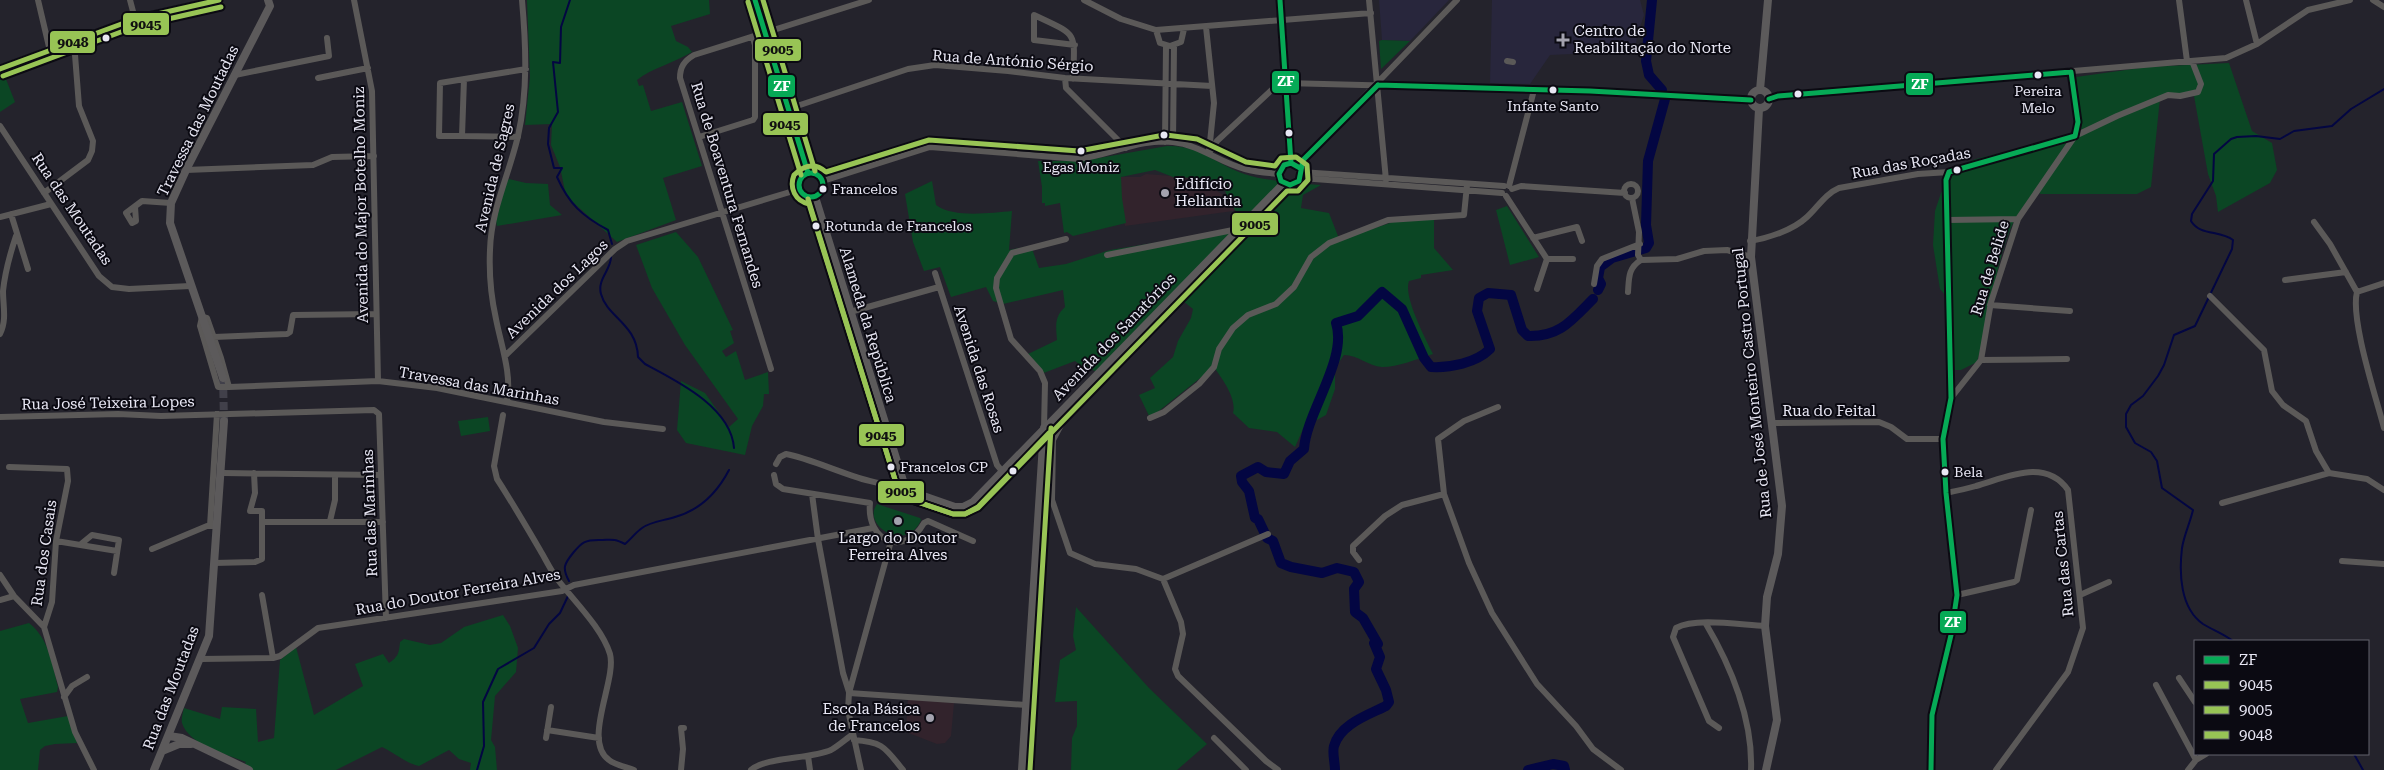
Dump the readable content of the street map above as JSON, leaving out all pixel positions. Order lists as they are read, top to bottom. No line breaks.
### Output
{"streets":{"main road":["Travessa das Moutadas","Rua das Moutadas","Alameda da República","Avenida dos Sanatórios","Rua de José Monteiro Castro Portugal"],"street":["Rua de António Sérgio","Rua das Roçadas","Avenida de Sagres","Rua de Boaventura Fernandes","Avenida do Major Botelho Moniz","Rua de Belide","Avenida dos Lagos","Avenida das Rosas","Travessa das Marinhas","Rua José Teixeira Lopes","Rua do Feital","Rua das Marinhas","Rua dos Casais","Rua das Cartas","Rua do Doutor Ferreira Alves"]},"crossings":[["Travessa das Moutadas","Rua das Moutadas"],["Rua das Roçadas","Rua de Belide"],["Rua das Roçadas","Rua de José Monteiro Castro Portugal"],["Avenida de Sagres","Avenida dos Lagos"],["Avenida de Sagres","Travessa das Marinhas"],["Rua de Boaventura Fernandes","Avenida dos Lagos"],["Avenida do Major Botelho Moniz","Travessa das Marinhas"],["Rua das Moutadas","Rua José Teixeira Lopes"],["Rua das Moutadas","Rua do Doutor Ferreira Alves"],["Rua de Belide","Rua do Feital"],["Rua de Belide","Rua das Cartas"],["Avenida dos Lagos","Alameda da República"],["Alameda da República","Avenida dos Sanatórios"],["Avenida dos Sanatórios","Avenida das Rosas"],["Rua de José Monteiro Castro Portugal","Rua do Feital"],["Rua José Teixeira Lopes","Rua das Marinhas"],["Rua das Marinhas","Rua do Doutor Ferreira Alves"]],"places":{"health":["Centro de Reabilitação do Norte"],"other":["Pereira Melo","Infante Santo","Egas Moniz","Francelos","Edifício Heliantia","Rotunda de Francelos","Francelos CP","Bela","Largo do Doutor Ferreira Alves","Escola Básica de Francelos"]},"lines":["transit line ZF","transit line 9005","transit line 9048","transit line 9045"],"legend":["ZF","9045","9005","9048"]}
